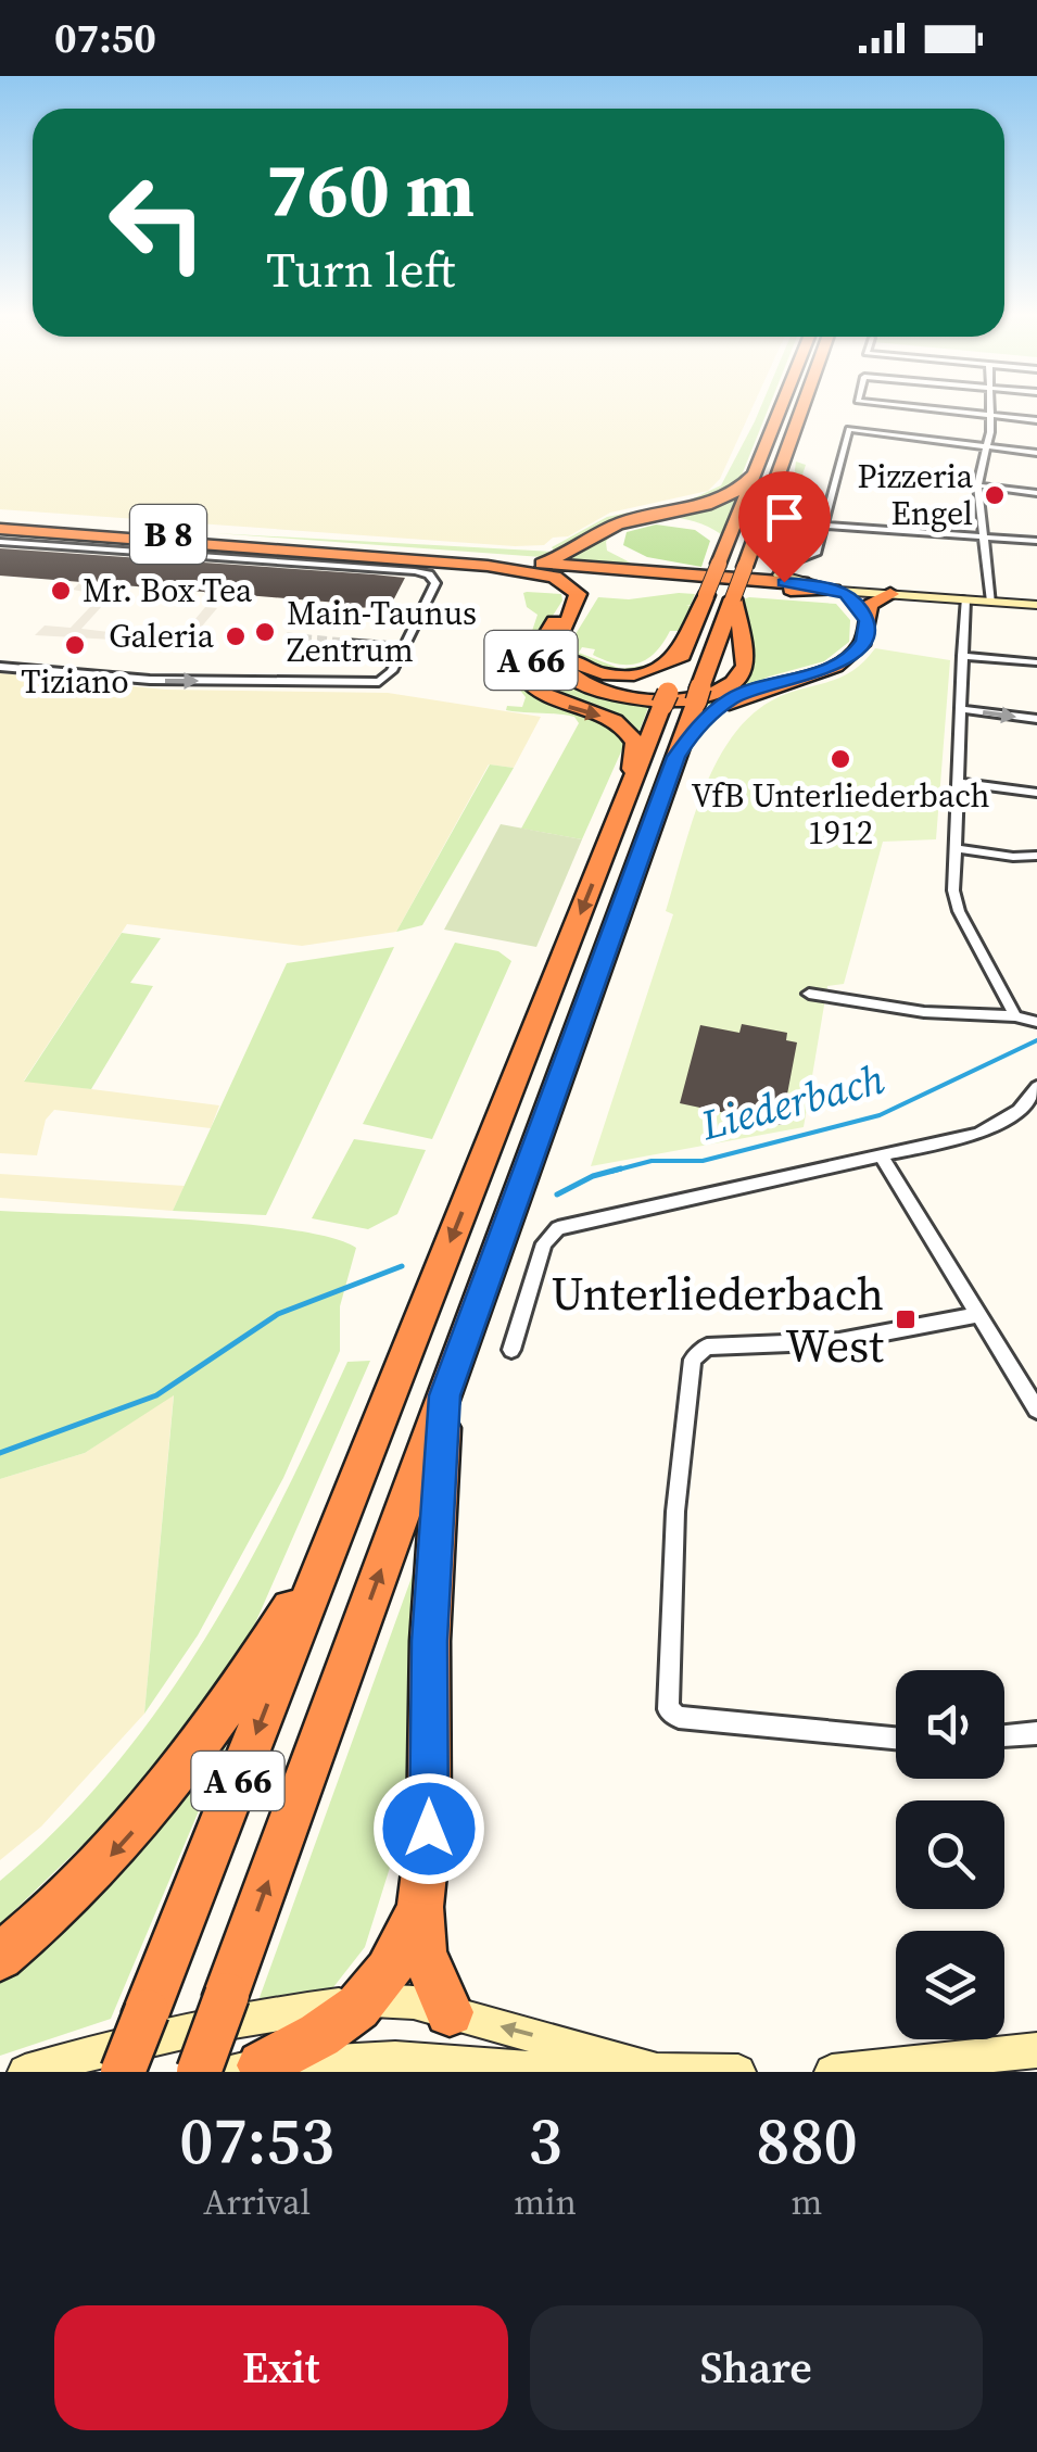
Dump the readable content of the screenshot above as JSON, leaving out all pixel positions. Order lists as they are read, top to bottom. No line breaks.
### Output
{"streets":{"highway":["B 8","A 66"]},"crossings":[["B 8","A 66"]],"water":["Liederbach"],"places":{"other":["Pizzeria Engel","Mr. Box Tea","Main-Taunus Zentrum","Galeria","Tiziano","VfB Unterliederbach 1912"],"transit":["Unterliederbach West"]},"page":{"status":"07:50","turn":["760 m","Turn left"],"eta":["07:53","Arrival","3","min","880","m"],"buttons":["Exit","Share"]}}
